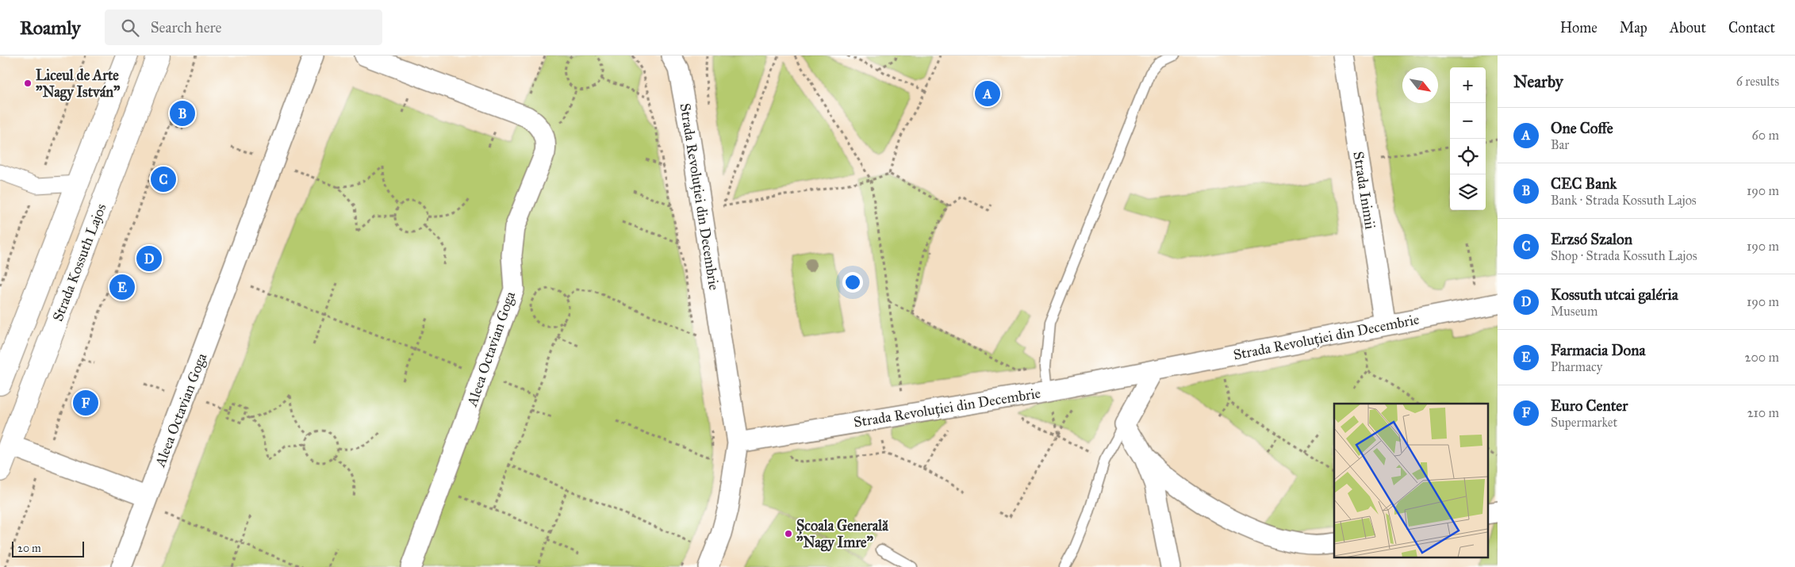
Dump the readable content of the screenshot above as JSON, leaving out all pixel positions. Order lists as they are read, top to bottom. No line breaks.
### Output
{"streets":{"main road":["Strada Kossuth Lajos"],"street":["Strada Inimii","Strada Revoluției din Decembrie","Aleea Octavian Goga"]},"crossings":[["Strada Inimii","Strada Revoluției din Decembrie"]],"places":["Liceul de Arte \"Nagy István\"","Școala Generală \"Nagy Imre\""],"scale_bar":"20 m","north":"bottom right","page":{"header":"Roamly","search":"Search here","nav":["Home","Map","About","Contact"],"heading":["Nearby","6 results"],"map_buttons":["+","−"],"pins":["A","B","C","D","E","F"],"list":[{"mark":"A","name":"One Coffe","note":"Bar","value":"60 m"},{"mark":"B","name":"CEC Bank","note":"Bank · Strada Kossuth Lajos","value":"190 m"},{"mark":"C","name":"Erzsó Szalon","note":"Shop · Strada Kossuth Lajos","value":"190 m"},{"mark":"D","name":"Kossuth utcai galéria","note":"Museum","value":"190 m"},{"mark":"E","name":"Farmacia Dona","note":"Pharmacy","value":"200 m"},{"mark":"F","name":"Euro Center","note":"Supermarket","value":"210 m"}],"scale":"20 m"}}
